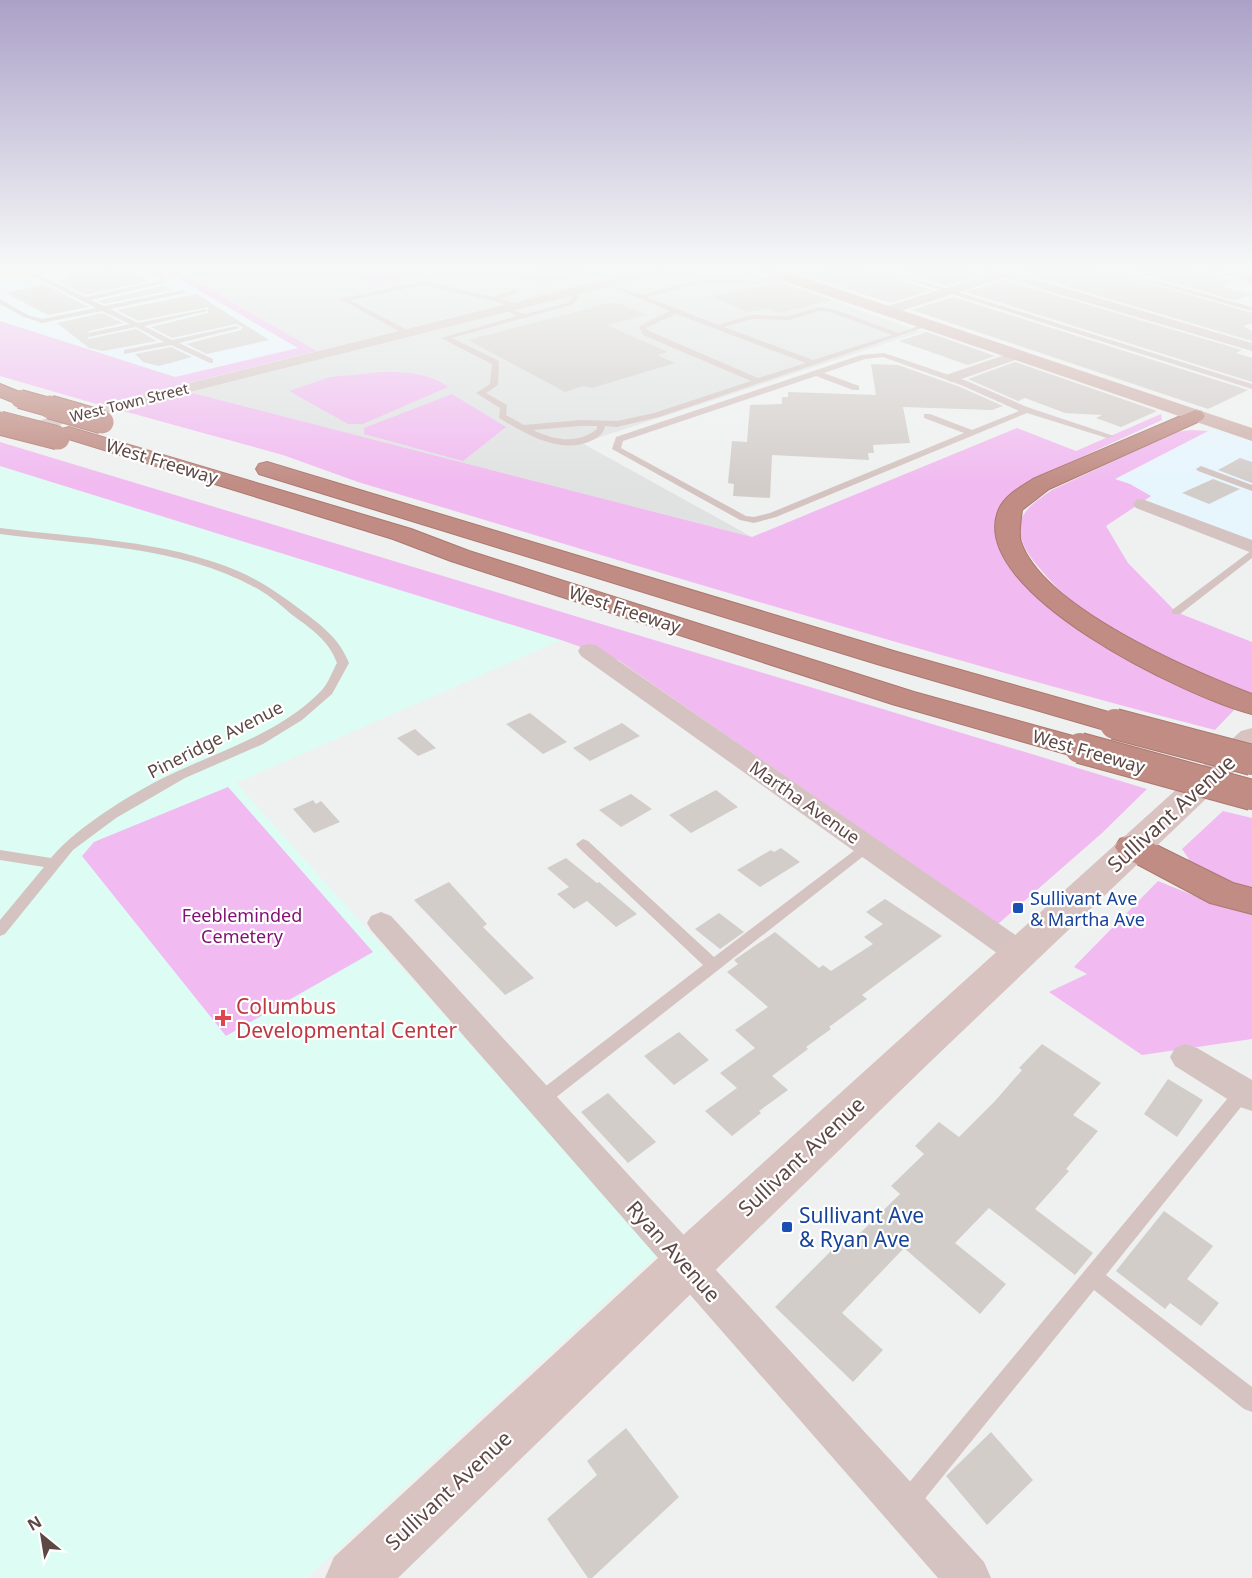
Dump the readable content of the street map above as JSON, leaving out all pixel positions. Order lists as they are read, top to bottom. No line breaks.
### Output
{"streets":{"highway":["West Freeway"],"main road":["Sullivant Avenue"],"street":["West Town Street","Martha Avenue","Ryan Avenue"],"lane":["Pineridge Avenue"]},"crossings":[["Martha Avenue","Sullivant Avenue"],["Sullivant Avenue","Ryan Avenue"]],"parks":["Feebleminded Cemetery"],"places":{"transit":["Sullivant Ave & Martha Ave","Sullivant Ave & Ryan Ave"],"health":["Columbus Developmental Center"]},"north":"top left"}
